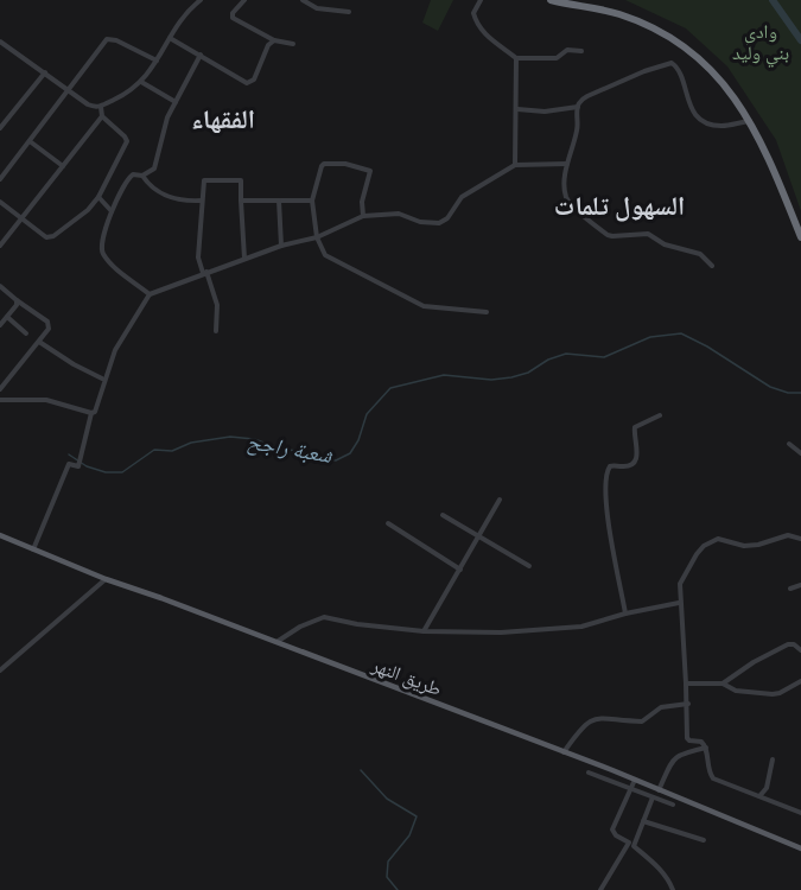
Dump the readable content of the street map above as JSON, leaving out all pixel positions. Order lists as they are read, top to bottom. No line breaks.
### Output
{"streets":{"main road":["طريق النهر"]},"districts":["الفقهاء","السهول تلمات"],"water":["شعبة راجح"],"parks":["وادي بني وليد"]}
